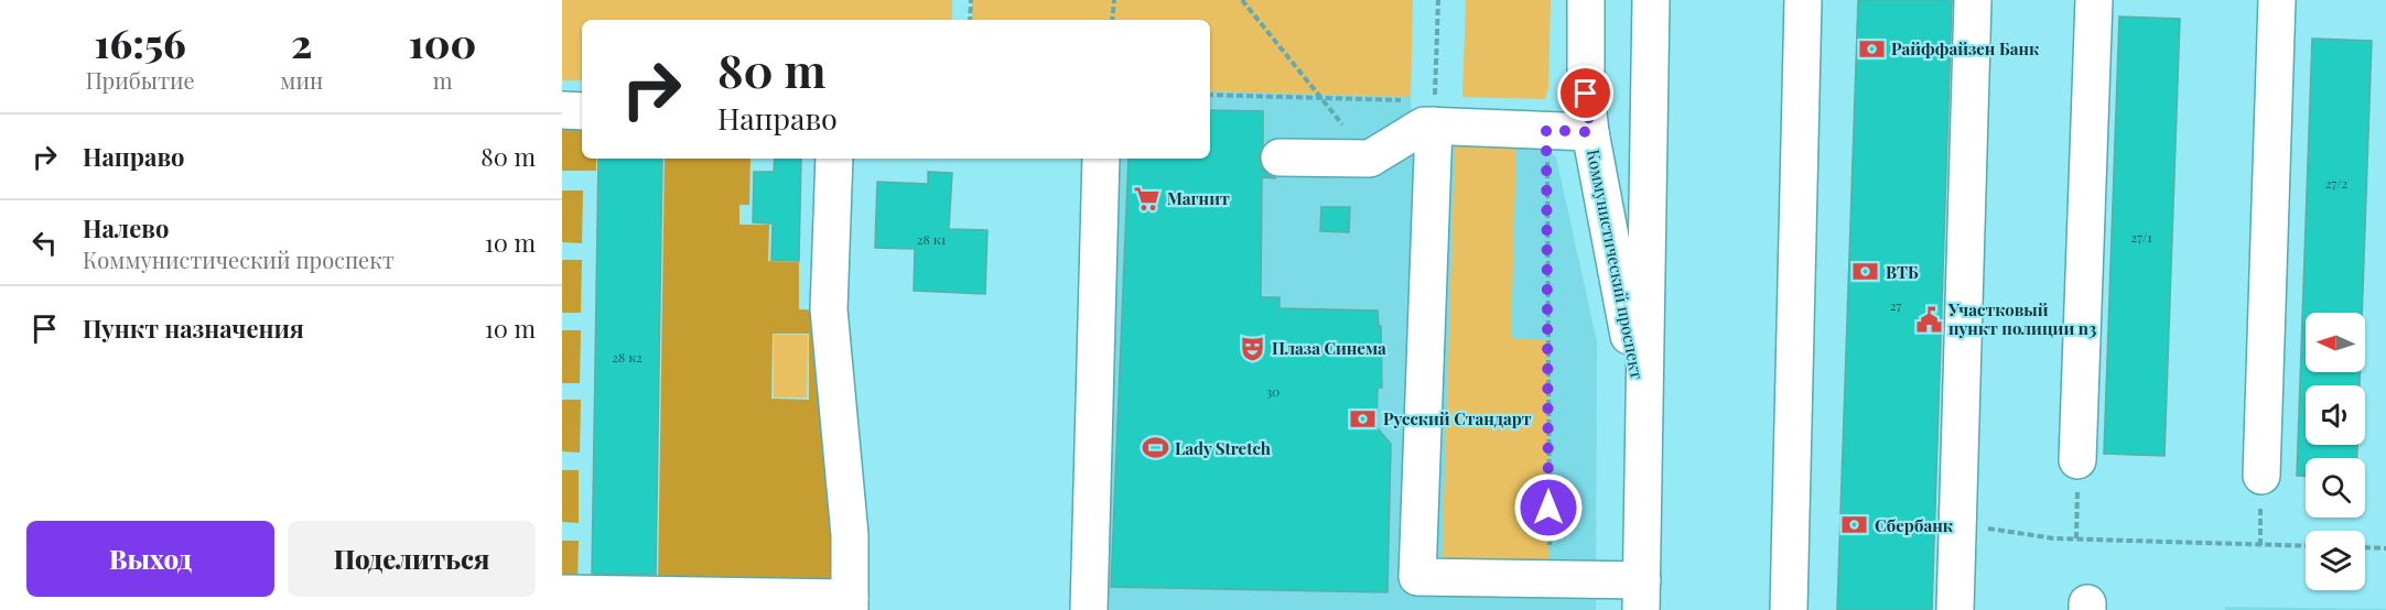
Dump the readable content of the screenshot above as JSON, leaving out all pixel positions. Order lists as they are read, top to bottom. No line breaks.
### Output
{"streets":{"main road":["Коммунистический проспект"]},"places":{"bank":["Райффайзен Банк","ВТБ","Русский Стандарт","Сбербанк"],"supermarket":["Магнит"],"public building":["Участковый пункт полиции n3"],"theatre":["Плаза Синема"],"sports":["Lady Stretch"]},"house_numbers":["27/2","27/1","28 к1","27","28 к2","30"],"north":"left","page":{"eta":["16:56","Прибытие","2","мин","100","m"],"turn":["80 m","Направо"],"list":[{"name":"Направо","value":"80 m"},{"name":"Налево","note":"Коммунистический проспект","value":"10 m"},{"name":"Пункт назначения","value":"10 m"}],"buttons":["Выход","Поделиться"]}}
